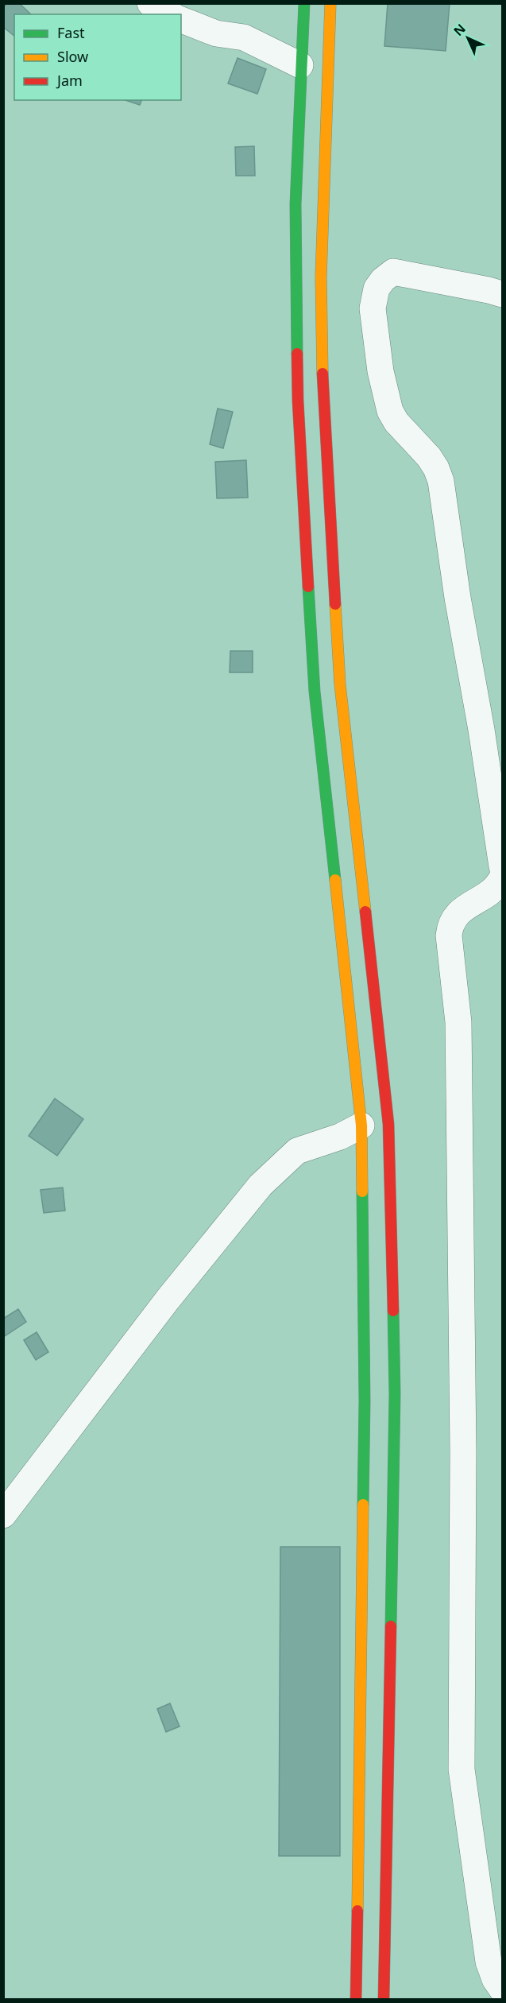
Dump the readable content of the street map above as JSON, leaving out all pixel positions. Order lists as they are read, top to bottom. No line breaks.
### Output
{"legend":["Fast","Slow","Jam"],"north":"top left"}
